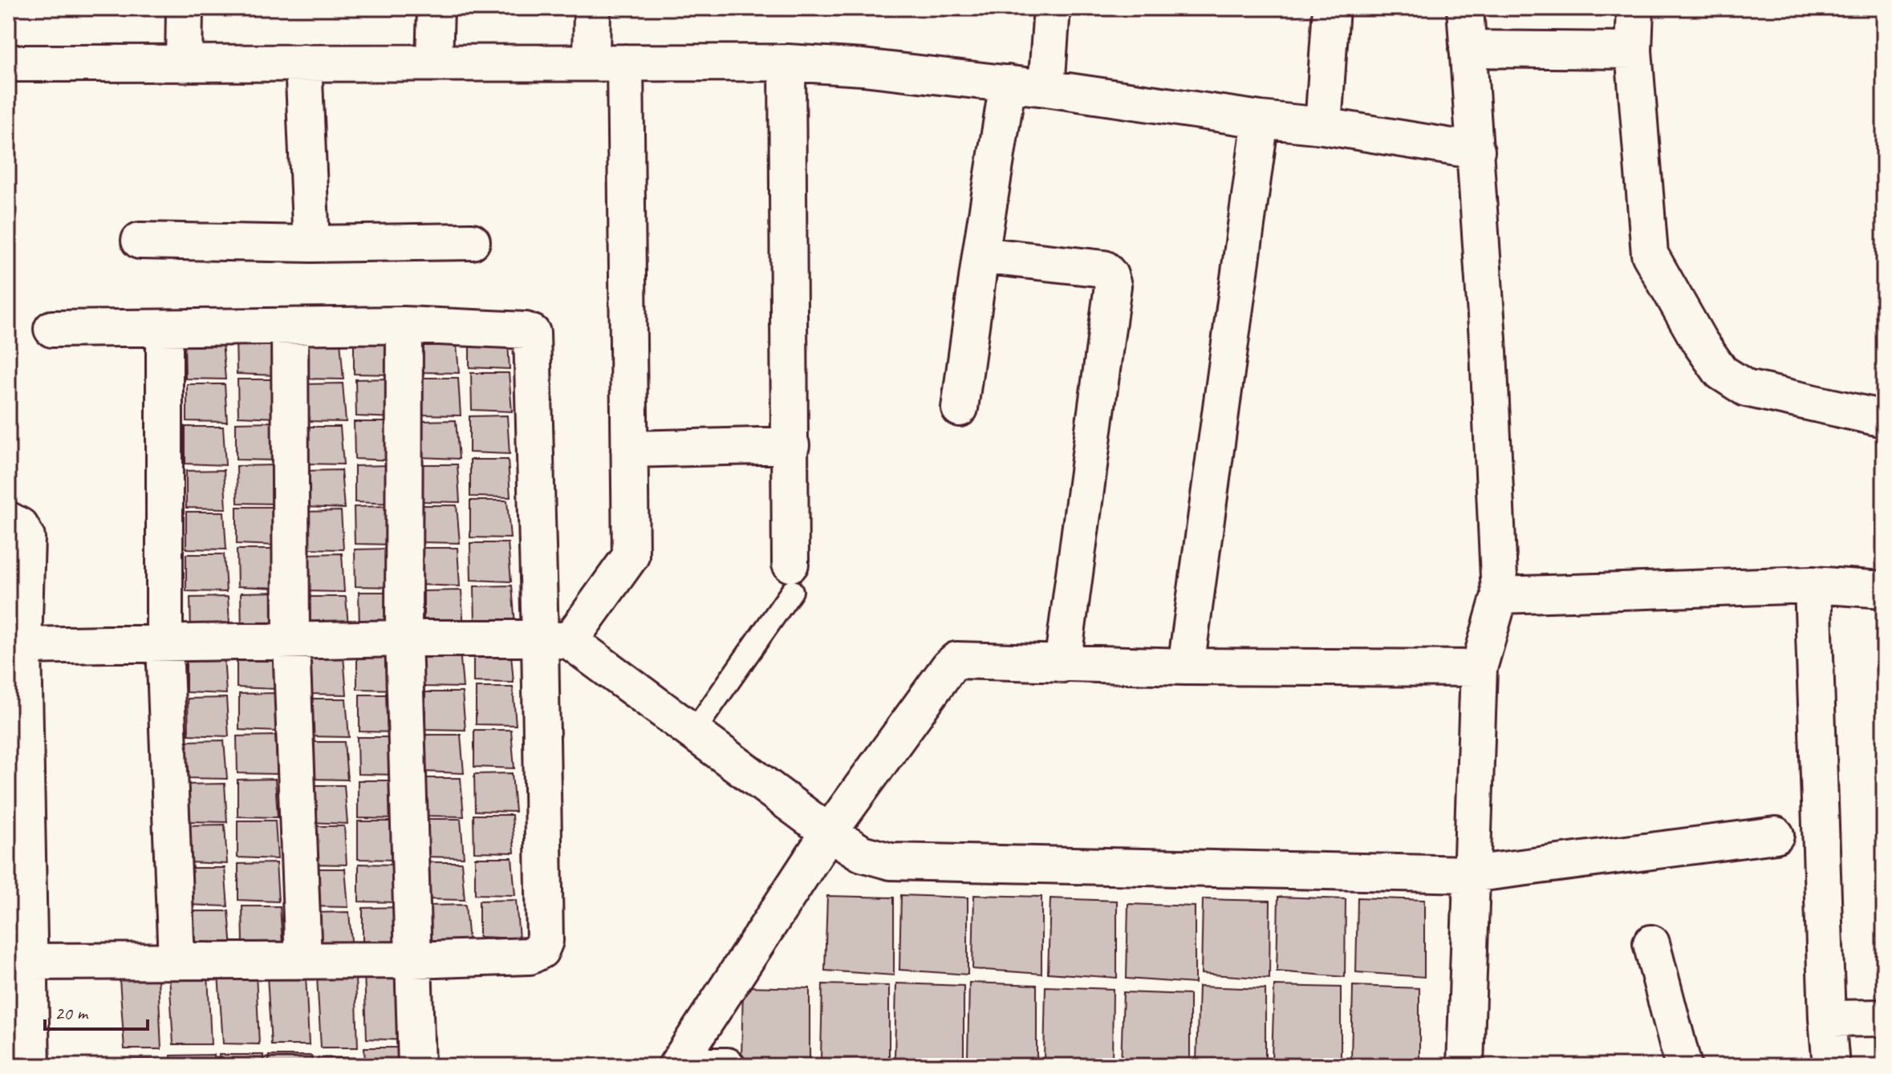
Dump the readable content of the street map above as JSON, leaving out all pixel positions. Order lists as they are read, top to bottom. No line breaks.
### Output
{"scale_bar":"20 m"}
